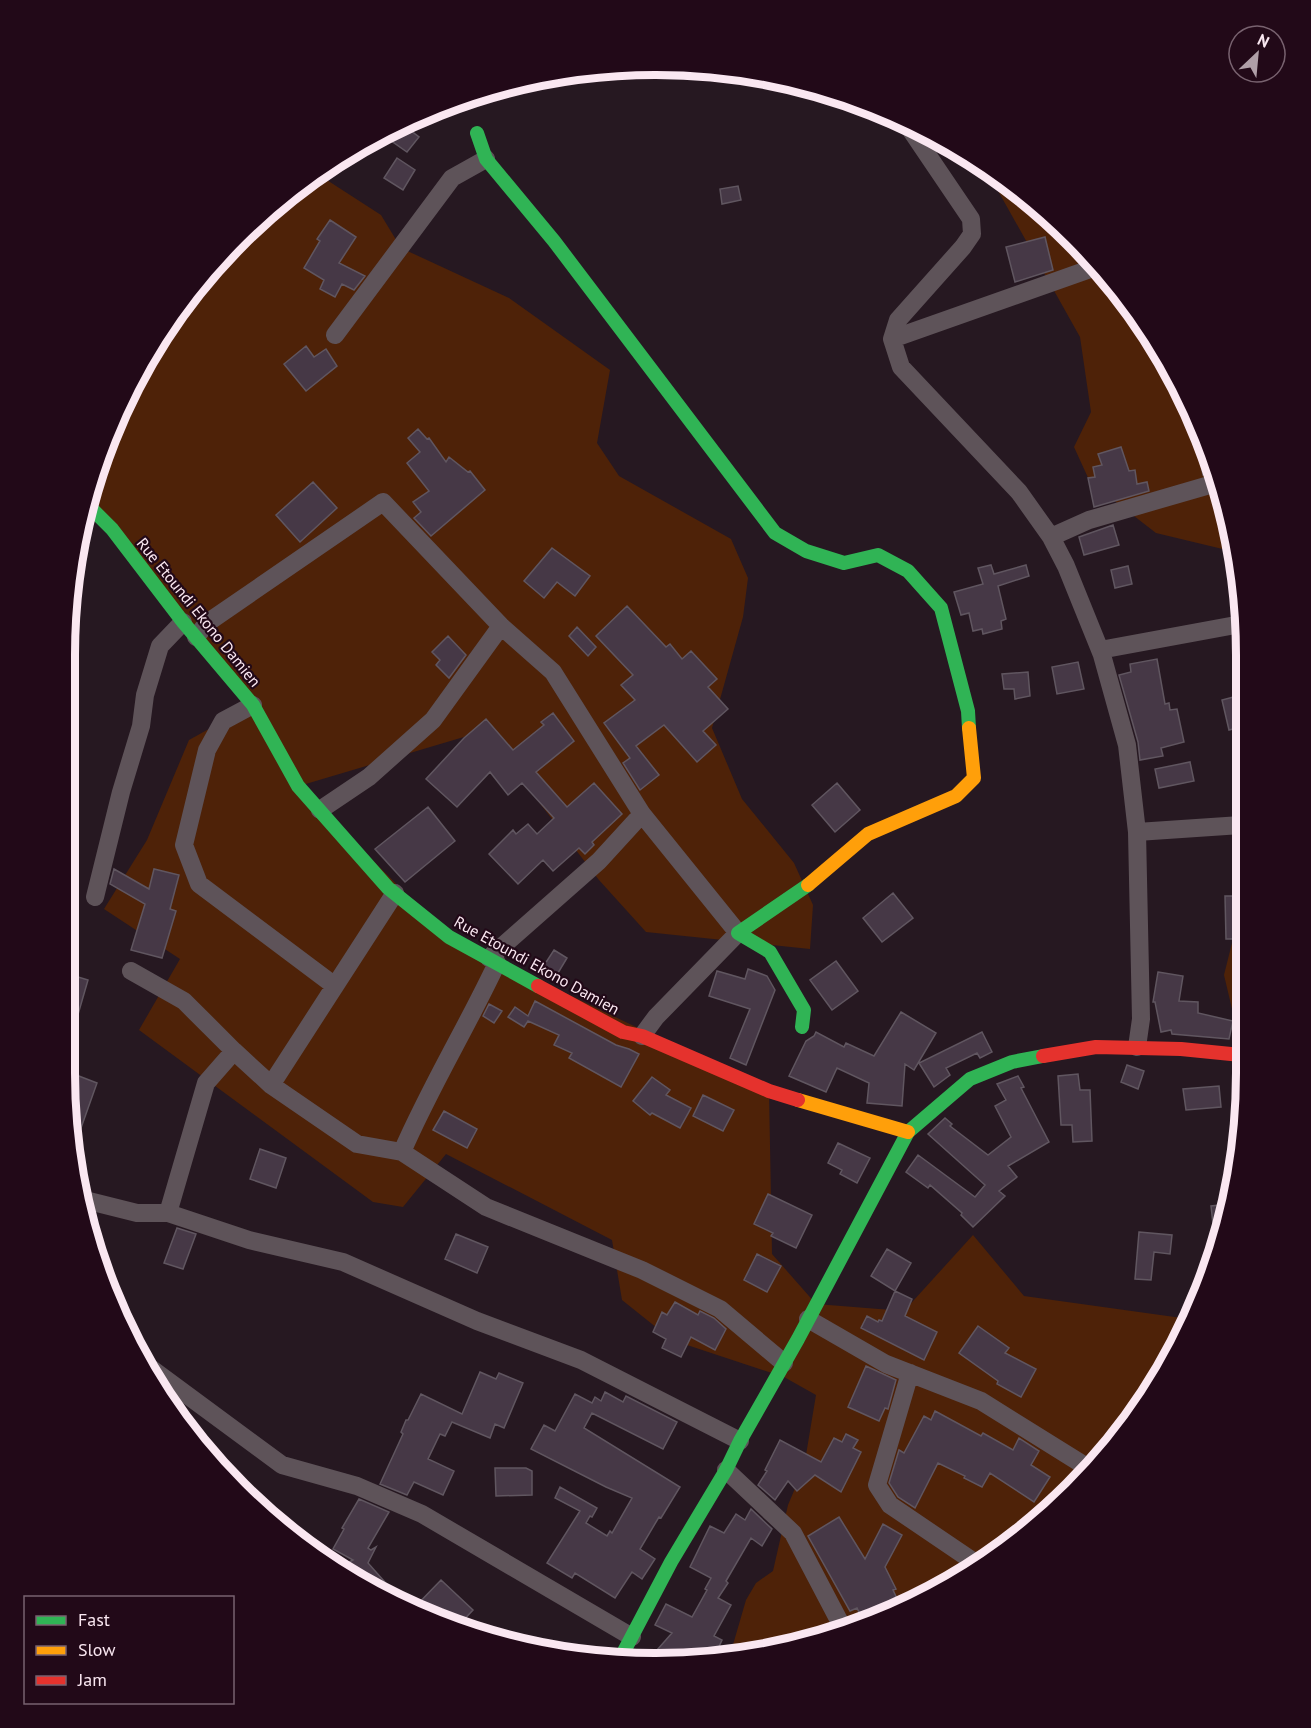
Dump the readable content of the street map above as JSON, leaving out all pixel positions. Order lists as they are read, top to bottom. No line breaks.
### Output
{"streets":{"street":["Rue Etoundi Ekono Damien"]},"legend":["Fast","Slow","Jam"],"north":"top right"}
